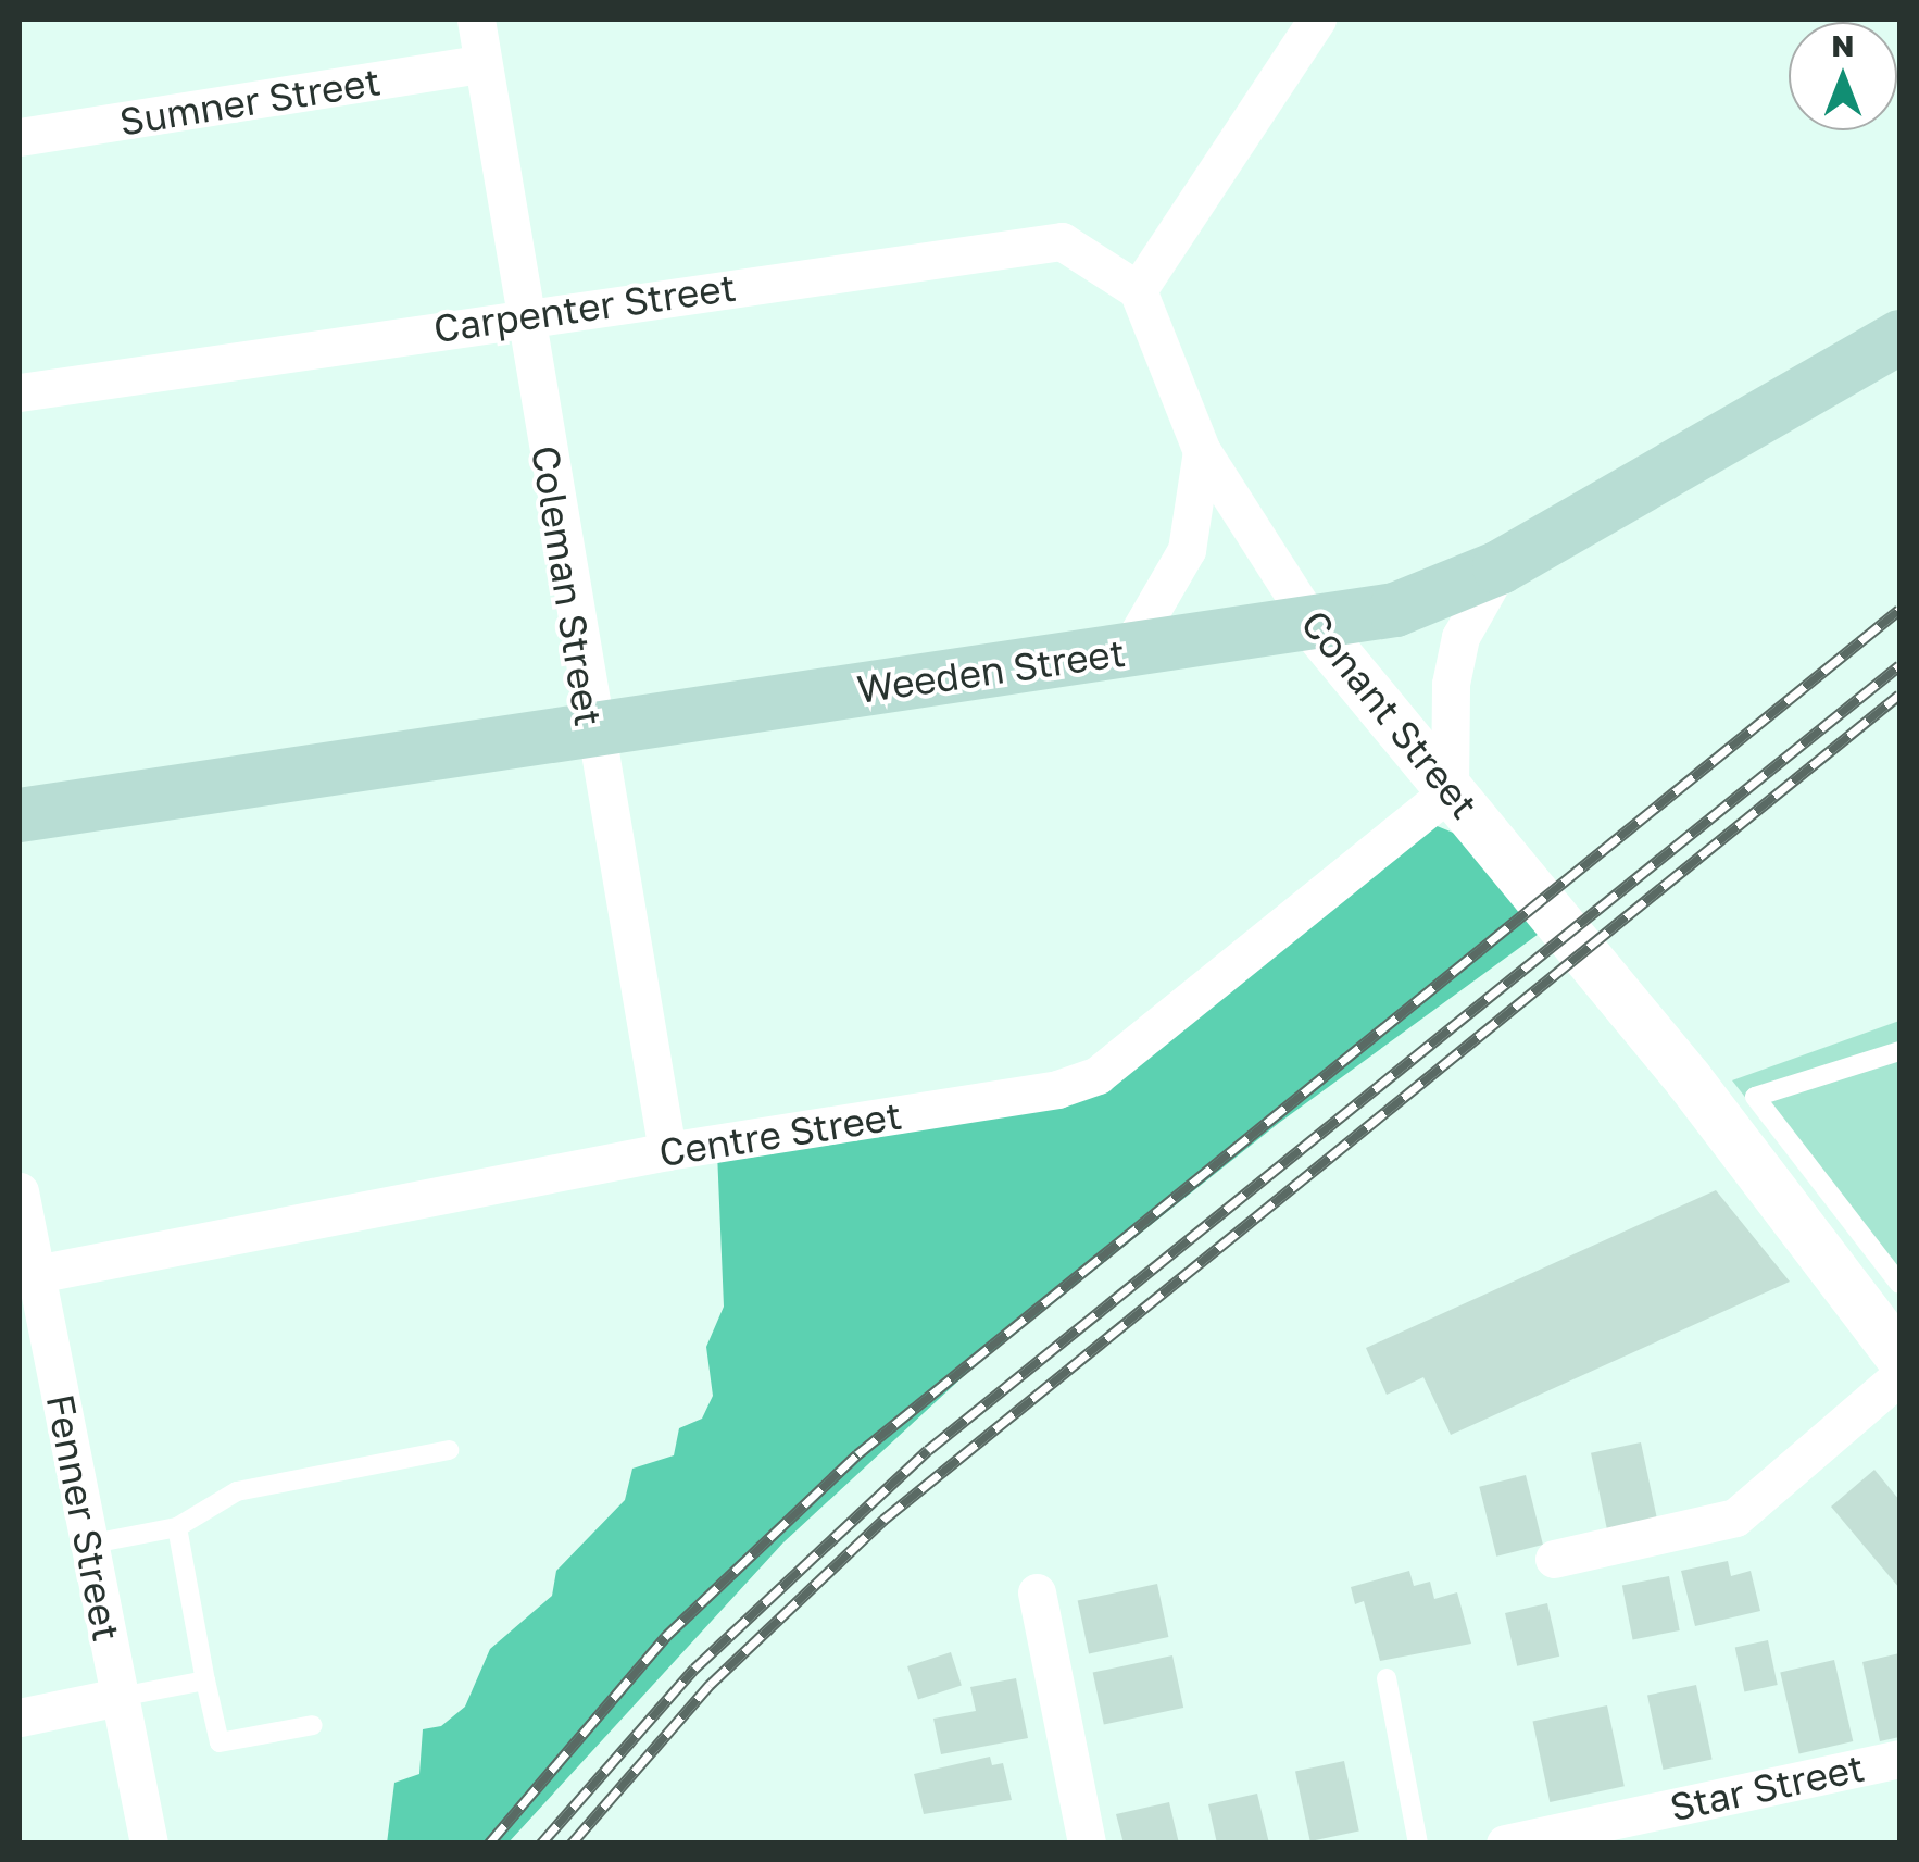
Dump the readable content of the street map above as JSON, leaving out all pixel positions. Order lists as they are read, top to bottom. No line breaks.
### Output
{"streets":{"main road":["Weeden Street"],"street":["Sumner Street","Carpenter Street","Coleman Street","Conant Street","Centre Street","Fenner Street","Star Street"]},"crossings":[["Sumner Street","Coleman Street"],["Carpenter Street","Coleman Street"],["Carpenter Street","Conant Street"],["Coleman Street","Weeden Street"],["Coleman Street","Centre Street"],["Weeden Street","Conant Street"],["Conant Street","Centre Street"],["Centre Street","Fenner Street"]],"north":"top"}
